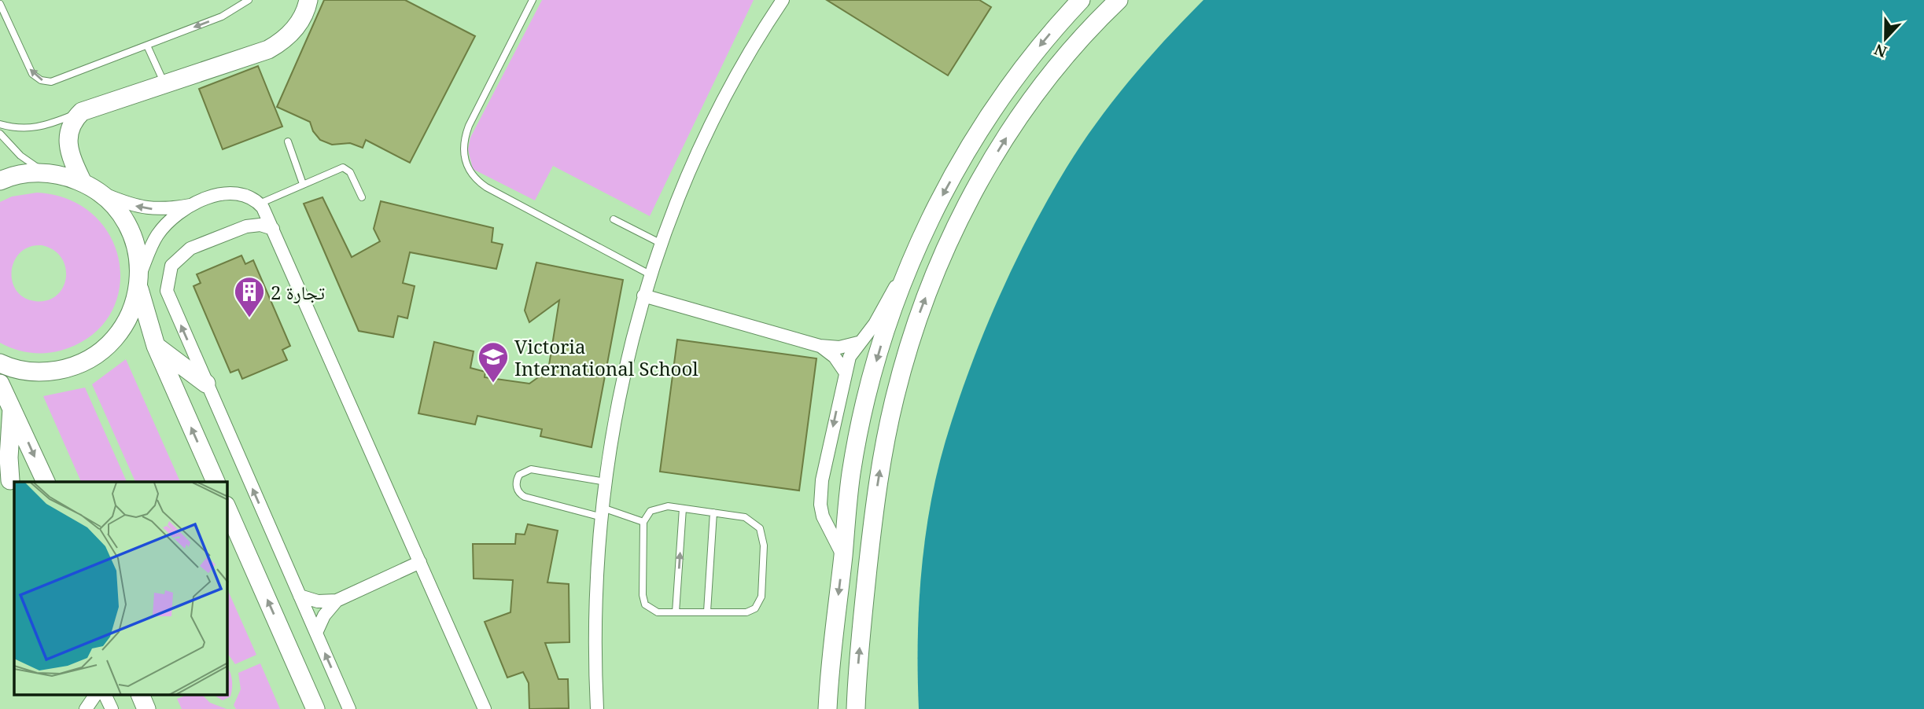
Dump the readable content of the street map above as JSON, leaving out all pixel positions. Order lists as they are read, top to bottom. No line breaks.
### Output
{"places":{"building":["تجارة 2"],"school or university":["Victoria International School"]},"north":"bottom"}
